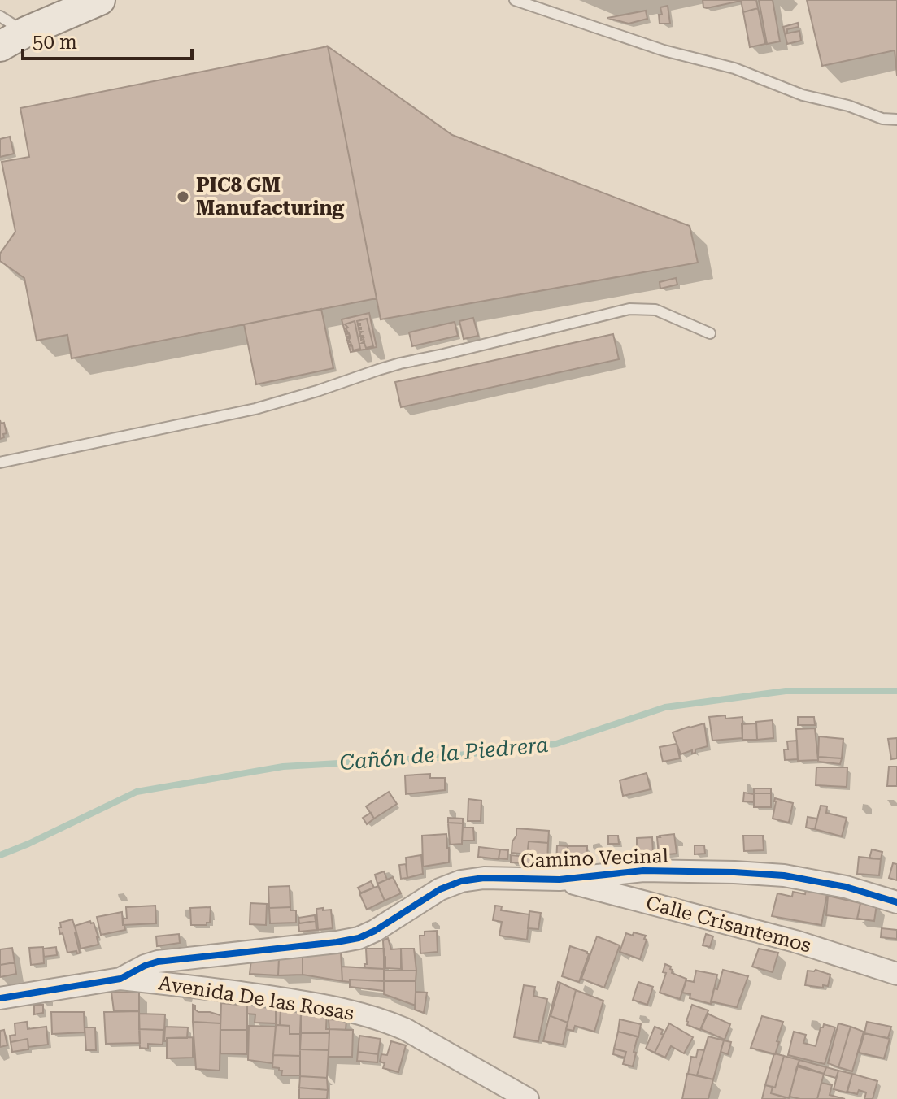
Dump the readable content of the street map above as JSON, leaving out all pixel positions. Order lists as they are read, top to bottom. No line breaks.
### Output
{"streets":{"street":["Camino Vecinal","Calle Crisantemos","Avenida De las Rosas"]},"crossings":[["Camino Vecinal","Calle Crisantemos"],["Camino Vecinal","Avenida De las Rosas"]],"water":["Cañón de la Piedrera"],"places":["PIC8 GM Manufacturing"],"scale_bar":"50 m"}
